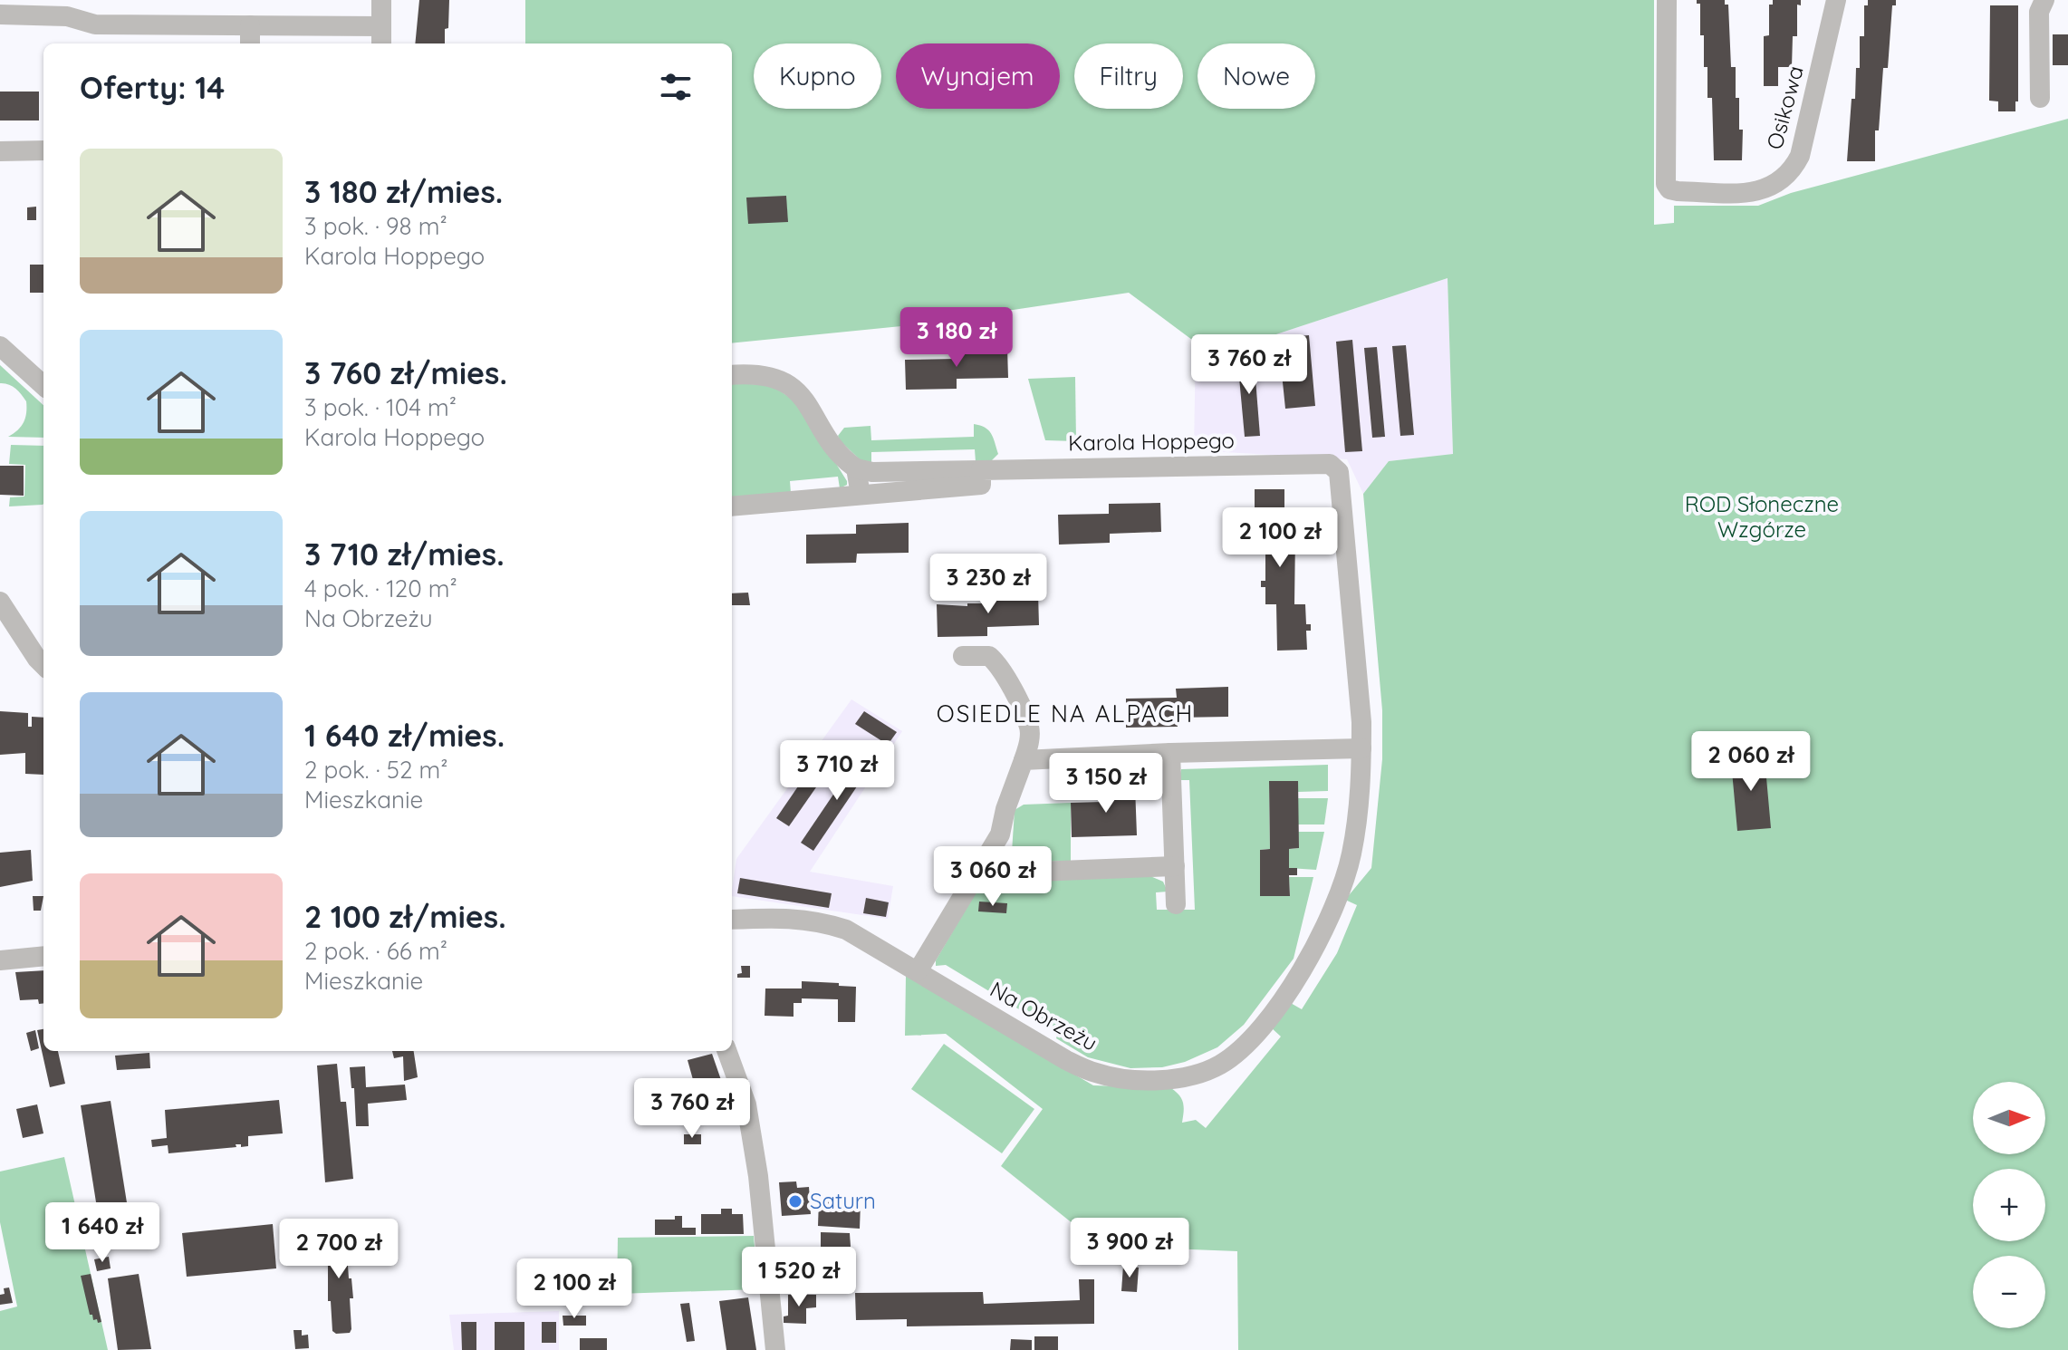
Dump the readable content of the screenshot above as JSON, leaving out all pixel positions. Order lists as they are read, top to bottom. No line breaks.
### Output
{"streets":{"street":["Osikowa","Karola Hoppego","Na Obrzeżu"]},"crossings":[["Karola Hoppego","Na Obrzeżu"]],"districts":["OSIEDLE NA ALPACH"],"parks":["ROD Słoneczne Wzgórze"],"places":["Saturn"],"north":"right","page":{"chip":["Kupno","Wynajem","Filtry","Nowe"],"heading":"Oferty: 14","list":[{"name":"3 180 zł/mies.","note":"3 pok. · 98 m² · Karola Hoppego"},{"name":"3 760 zł/mies.","note":"3 pok. · 104 m² · Karola Hoppego"},{"name":"3 710 zł/mies.","note":"4 pok. · 120 m² · Na Obrzeżu"},{"name":"1 640 zł/mies.","note":"2 pok. · 52 m² · Mieszkanie"},{"name":"2 100 zł/mies.","note":"2 pok. · 66 m² · Mieszkanie"}],"price":["3 180 zł","3 760 zł","2 100 zł","3 230 zł","2 060 zł","3 710 zł","3 150 zł","3 060 zł","3 760 zł","1 640 zł","3 900 zł","2 700 zł","1 520 zł","2 100 zł"],"map_buttons":["+","−"]}}
